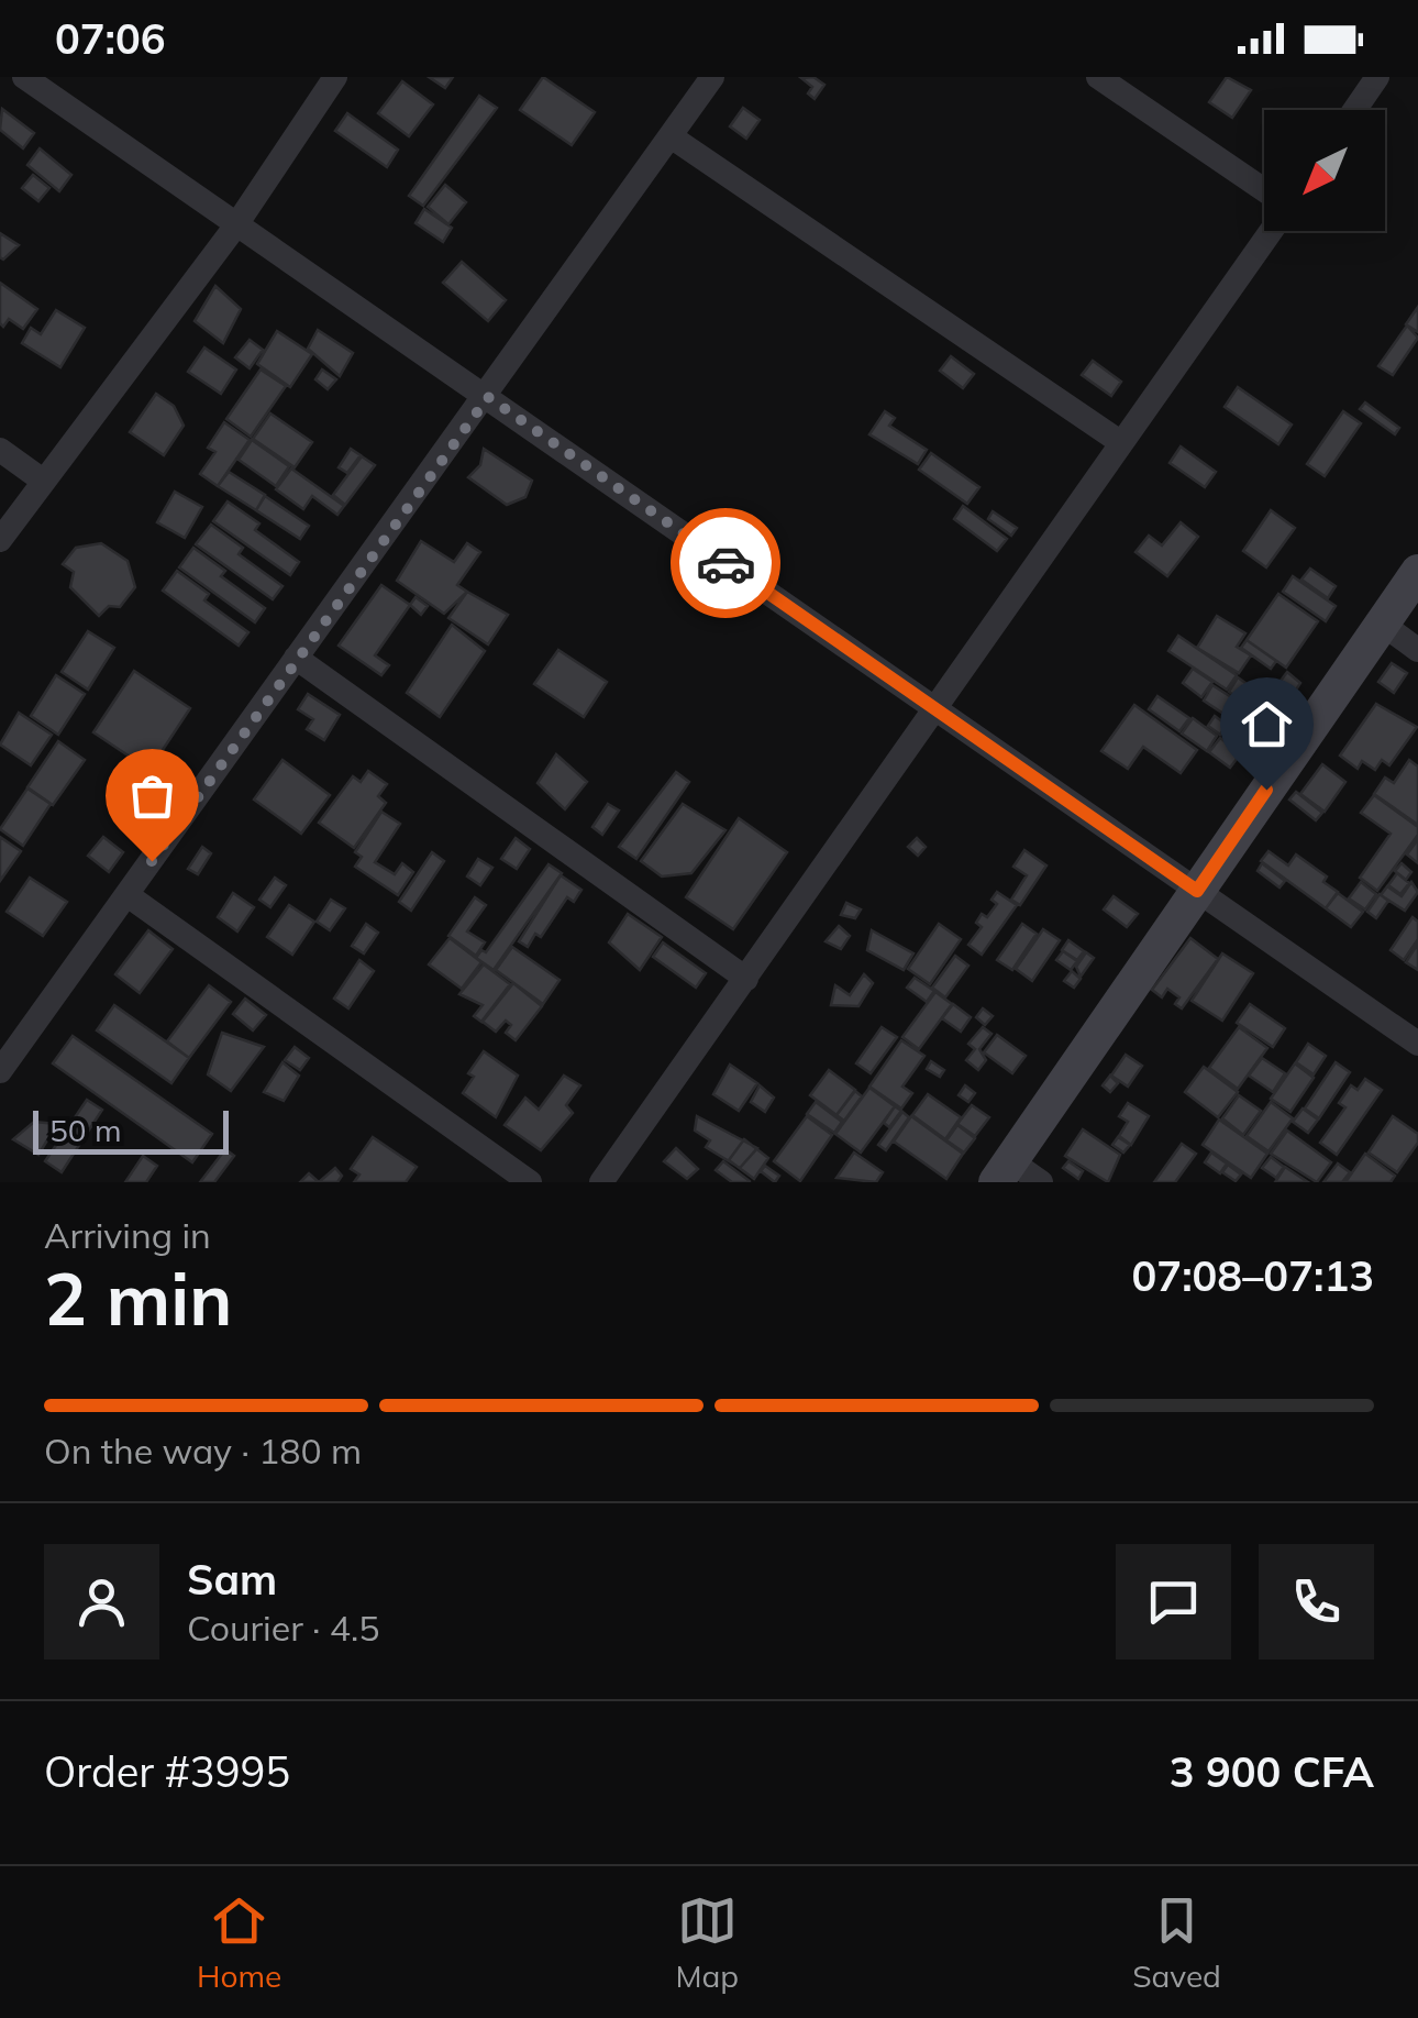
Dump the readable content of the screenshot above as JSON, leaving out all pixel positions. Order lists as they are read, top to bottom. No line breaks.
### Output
{"scale_bar":"50 m","north":"bottom left","page":{"status":"07:06","scale":"50 m","heading":["2 min","Arriving in","07:08–07:13"],"panel":["Sam","Courier · 4.5","Order #3995","3 900 CFA"],"bar":"On the way · 180 m","tabs":["Home","Map","Saved"]}}
